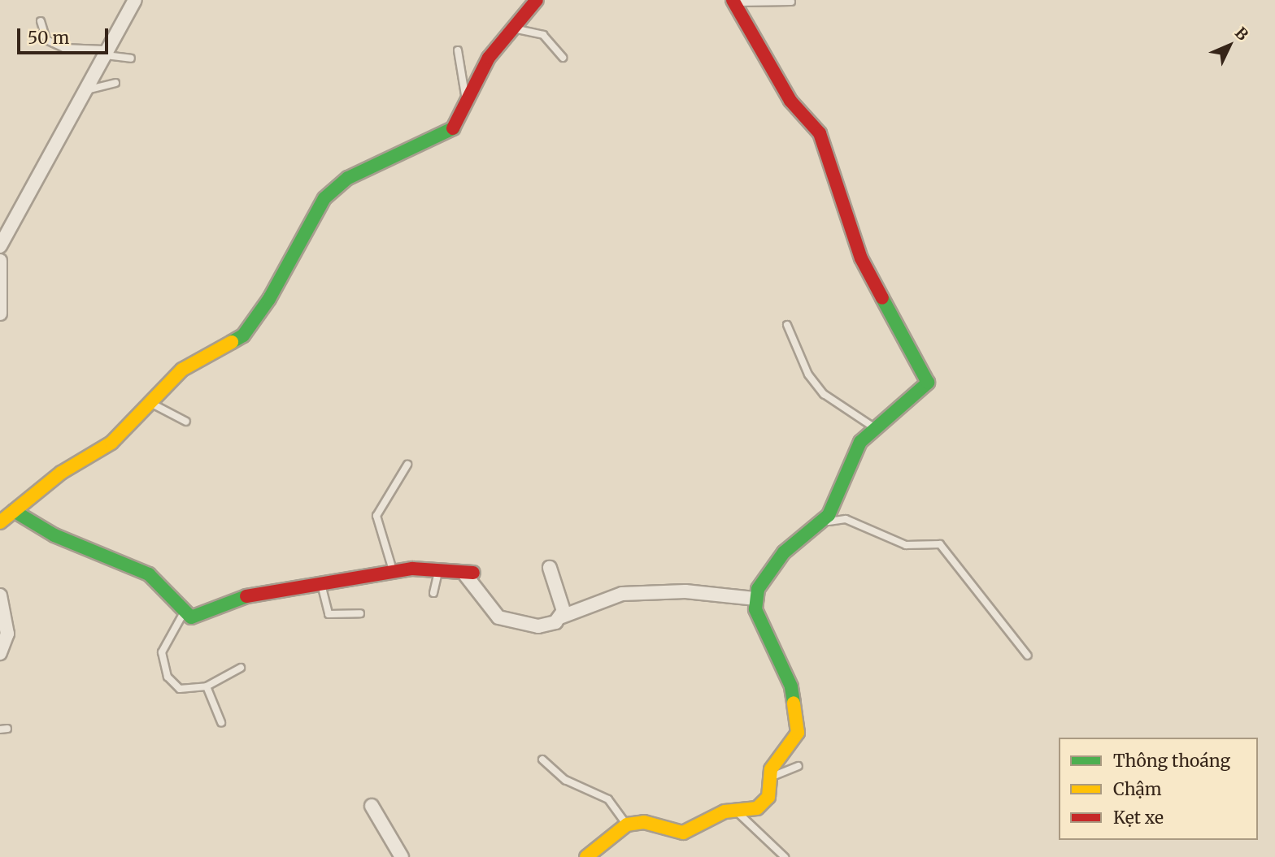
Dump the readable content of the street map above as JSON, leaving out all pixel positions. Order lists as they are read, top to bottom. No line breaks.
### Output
{"legend":["Thông thoáng","Chậm","Kẹt xe"],"scale_bar":"50 m","north":"top right"}
